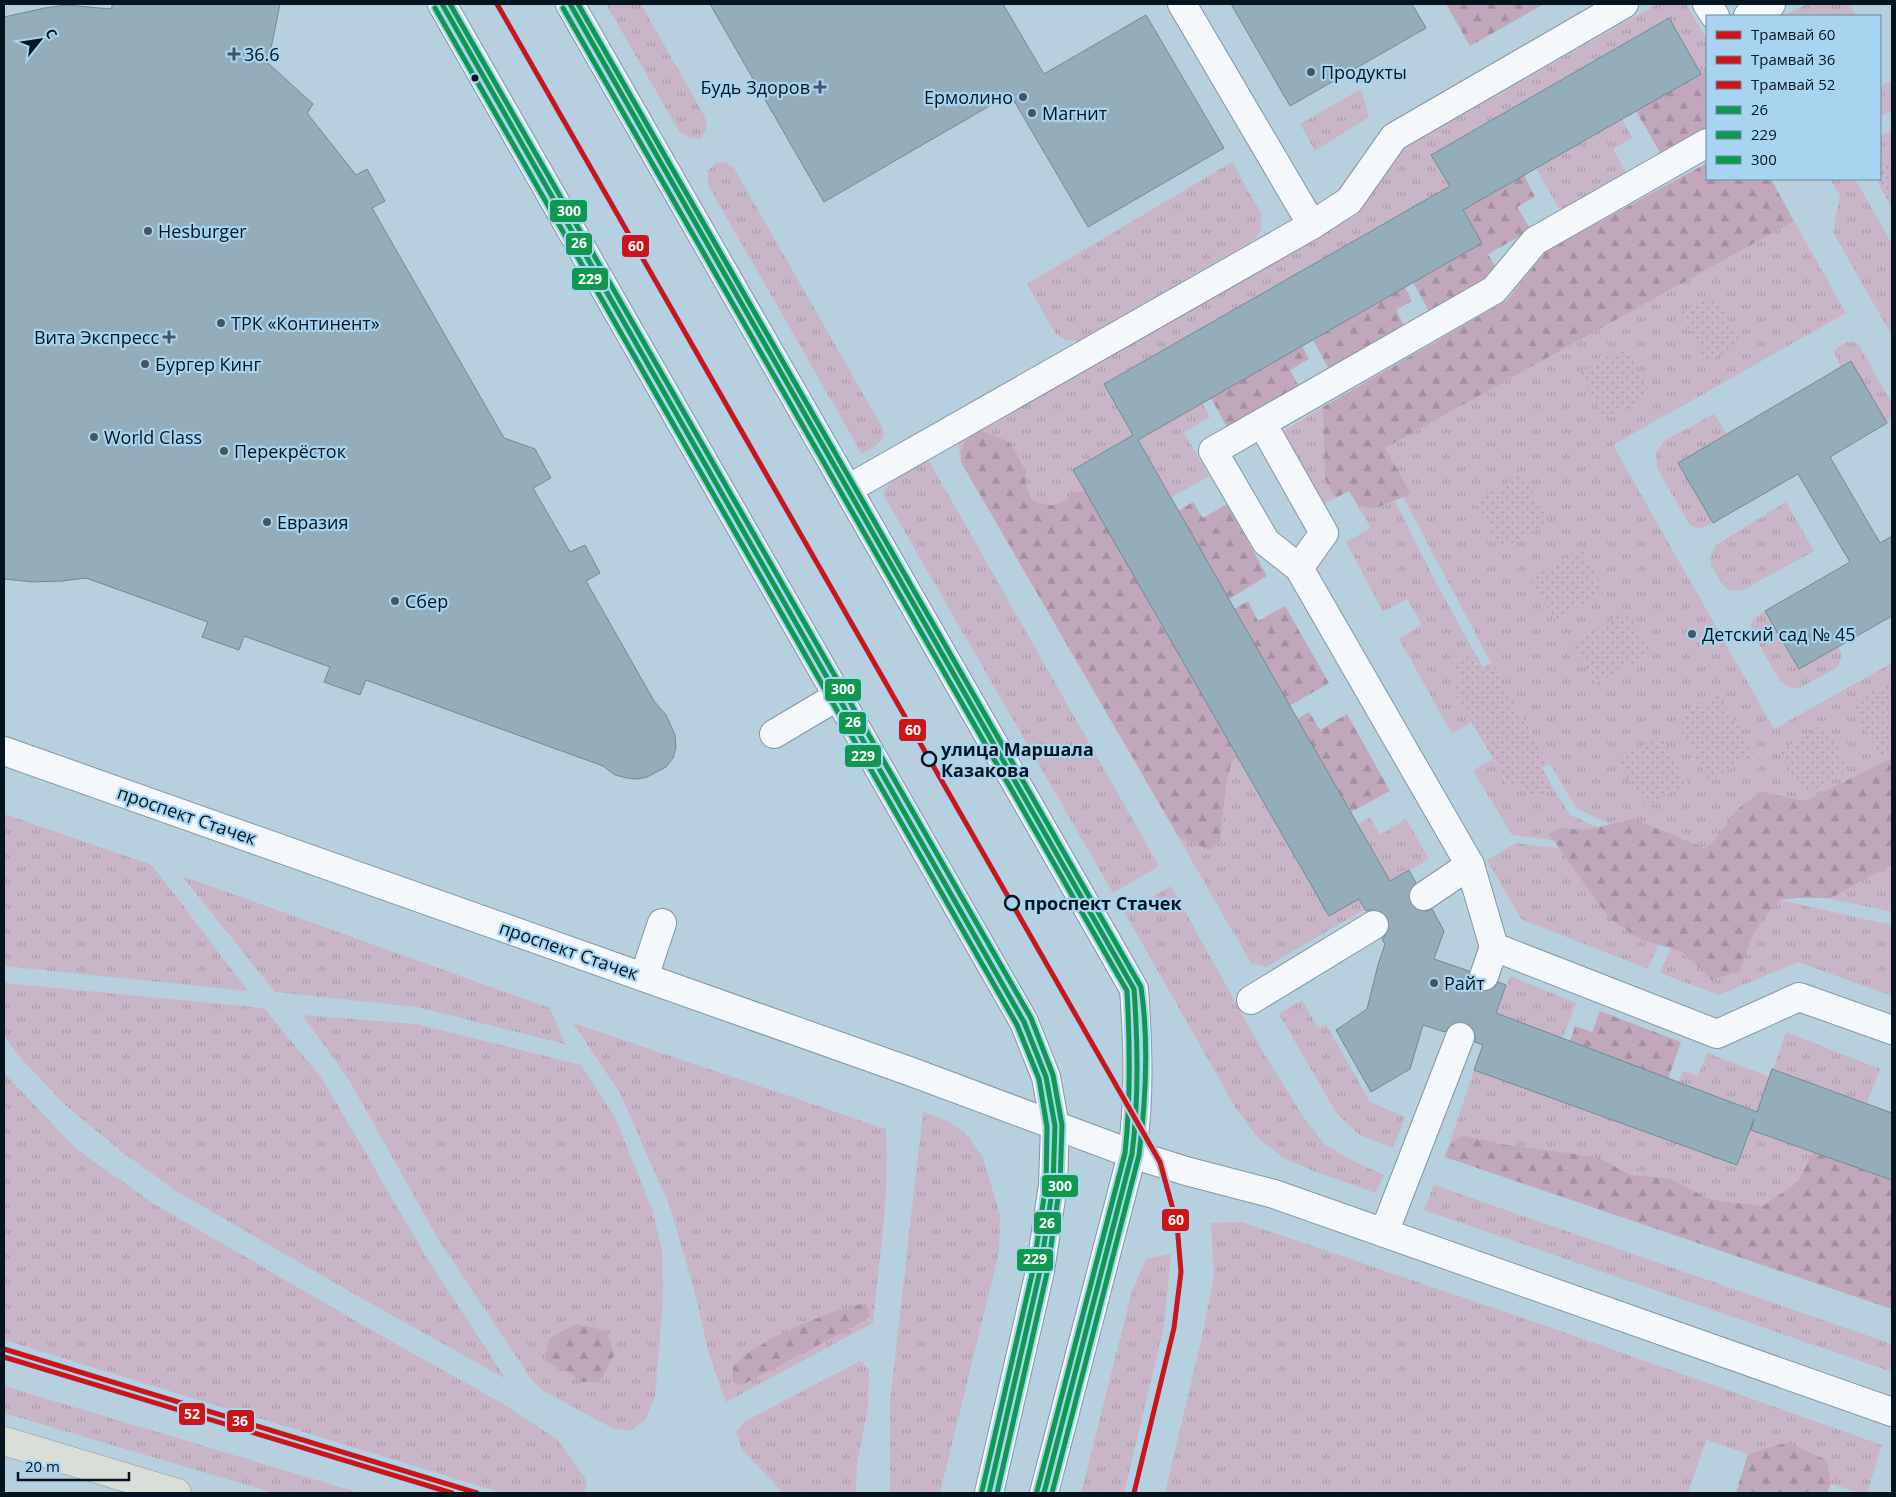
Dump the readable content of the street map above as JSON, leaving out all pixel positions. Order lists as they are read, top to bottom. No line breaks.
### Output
{"streets":{"street":["проспект Стачек"]},"places":{"health":["36.6","Будь Здоров","Вита Экспресс"],"other":["Продукты","Ермолино","Магнит","Hesburger","ТРК «Континент»","Бургер Кинг","World Class","Перекрёсток","Евразия","Сбер","Детский сад № 45","улица Маршала Казакова","проспект Стачек","Райт"]},"lines":["tram line 60","transit line 26","transit line 300","transit line 229","tram line 36","tram line 52"],"legend":["Трамвай 60","Трамвай 36","Трамвай 52","26","229","300"],"scale_bar":"20 m","north":"top right"}
